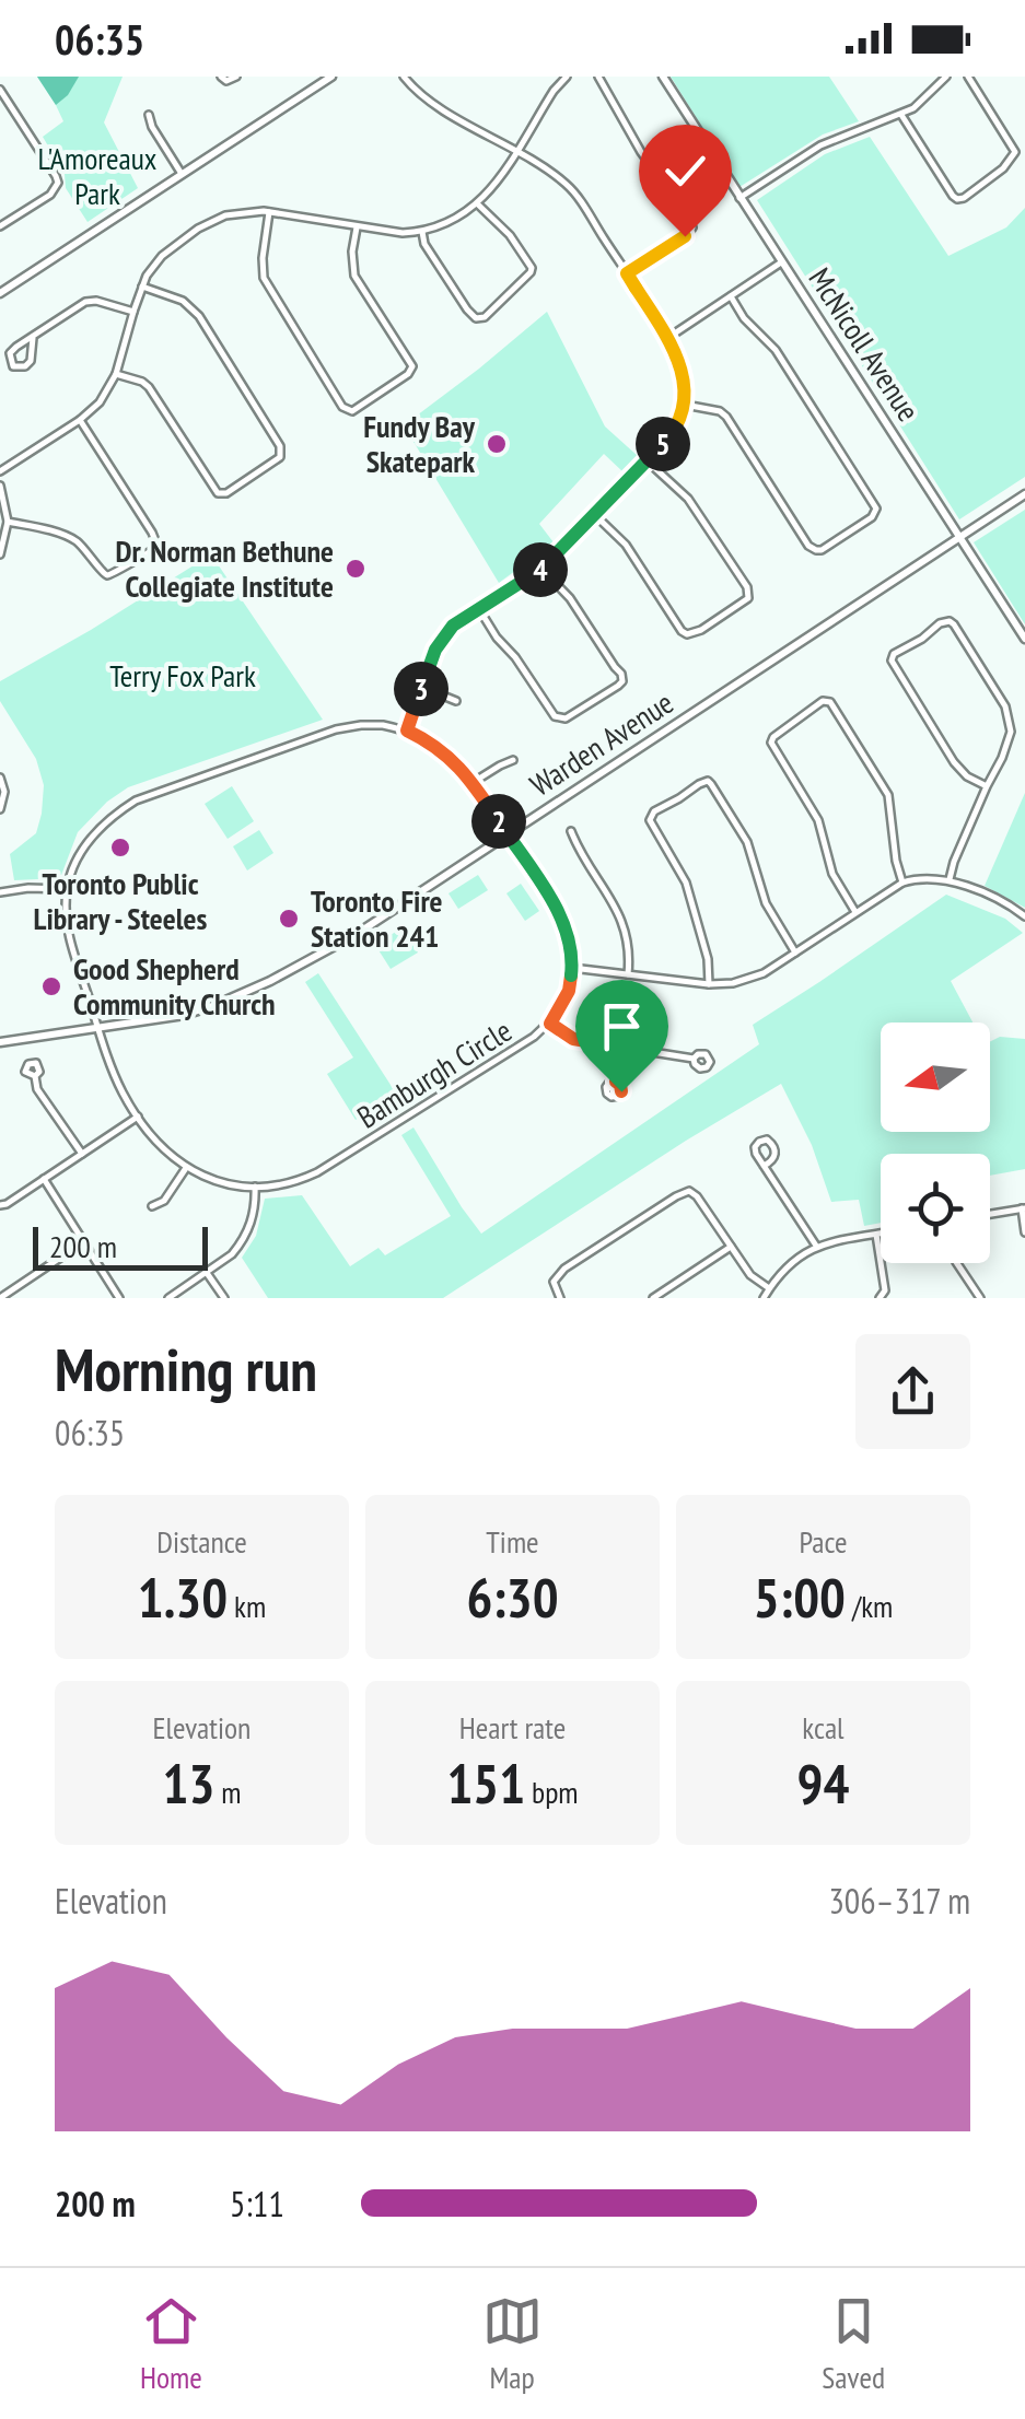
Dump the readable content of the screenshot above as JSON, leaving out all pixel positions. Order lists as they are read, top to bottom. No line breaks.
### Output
{"streets":{"main road":["McNicoll Avenue","Warden Avenue"],"street":["Bamburgh Circle"]},"crossings":[["McNicoll Avenue","Warden Avenue"],["Warden Avenue","Bamburgh Circle"]],"parks":["L'Amoreaux Park","Terry Fox Park"],"places":["Fundy Bay Skatepark","Dr. Norman Bethune Collegiate Institute","Toronto Public Library - Steeles","Toronto Fire Station 241","Good Shepherd Community Church"],"scale_bar":"200 m","north":"left","page":{"status":"06:35","pins":["5","4","3","2"],"scale":"200 m","heading":["Morning run","06:35"],"stats":[["Distance","1.30 km"],["Time","6:30"],["Pace","5:00 /km"],["Elevation","13 m"],["Heart rate","151 bpm"],["kcal","94"]],"chart":["Elevation","306–317 m"],"list":[{"name":"200 m","note":"5:11"}],"tabs":["Home","Map","Saved"]}}
